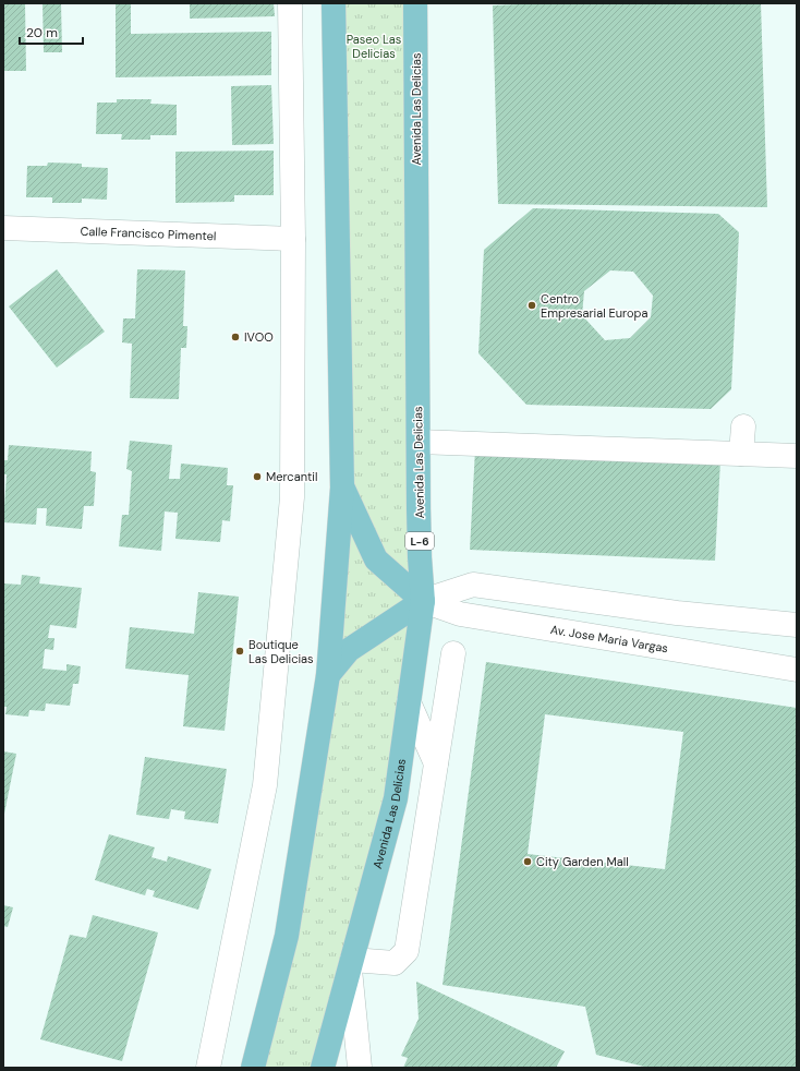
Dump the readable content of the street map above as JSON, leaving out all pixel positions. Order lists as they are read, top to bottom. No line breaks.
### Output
{"streets":{"main road":["Avenida Las Delicias","L-6"],"street":["Calle Francisco Pimentel","Av. Jose Maria Vargas"]},"crossings":[["Avenida Las Delicias","Av. Jose Maria Vargas"]],"parks":["Paseo Las Delicias"],"places":["Centro Empresarial Europa","IVOO","Mercantil","Boutique Las Delicias","City Garden Mall"],"scale_bar":"20 m"}
